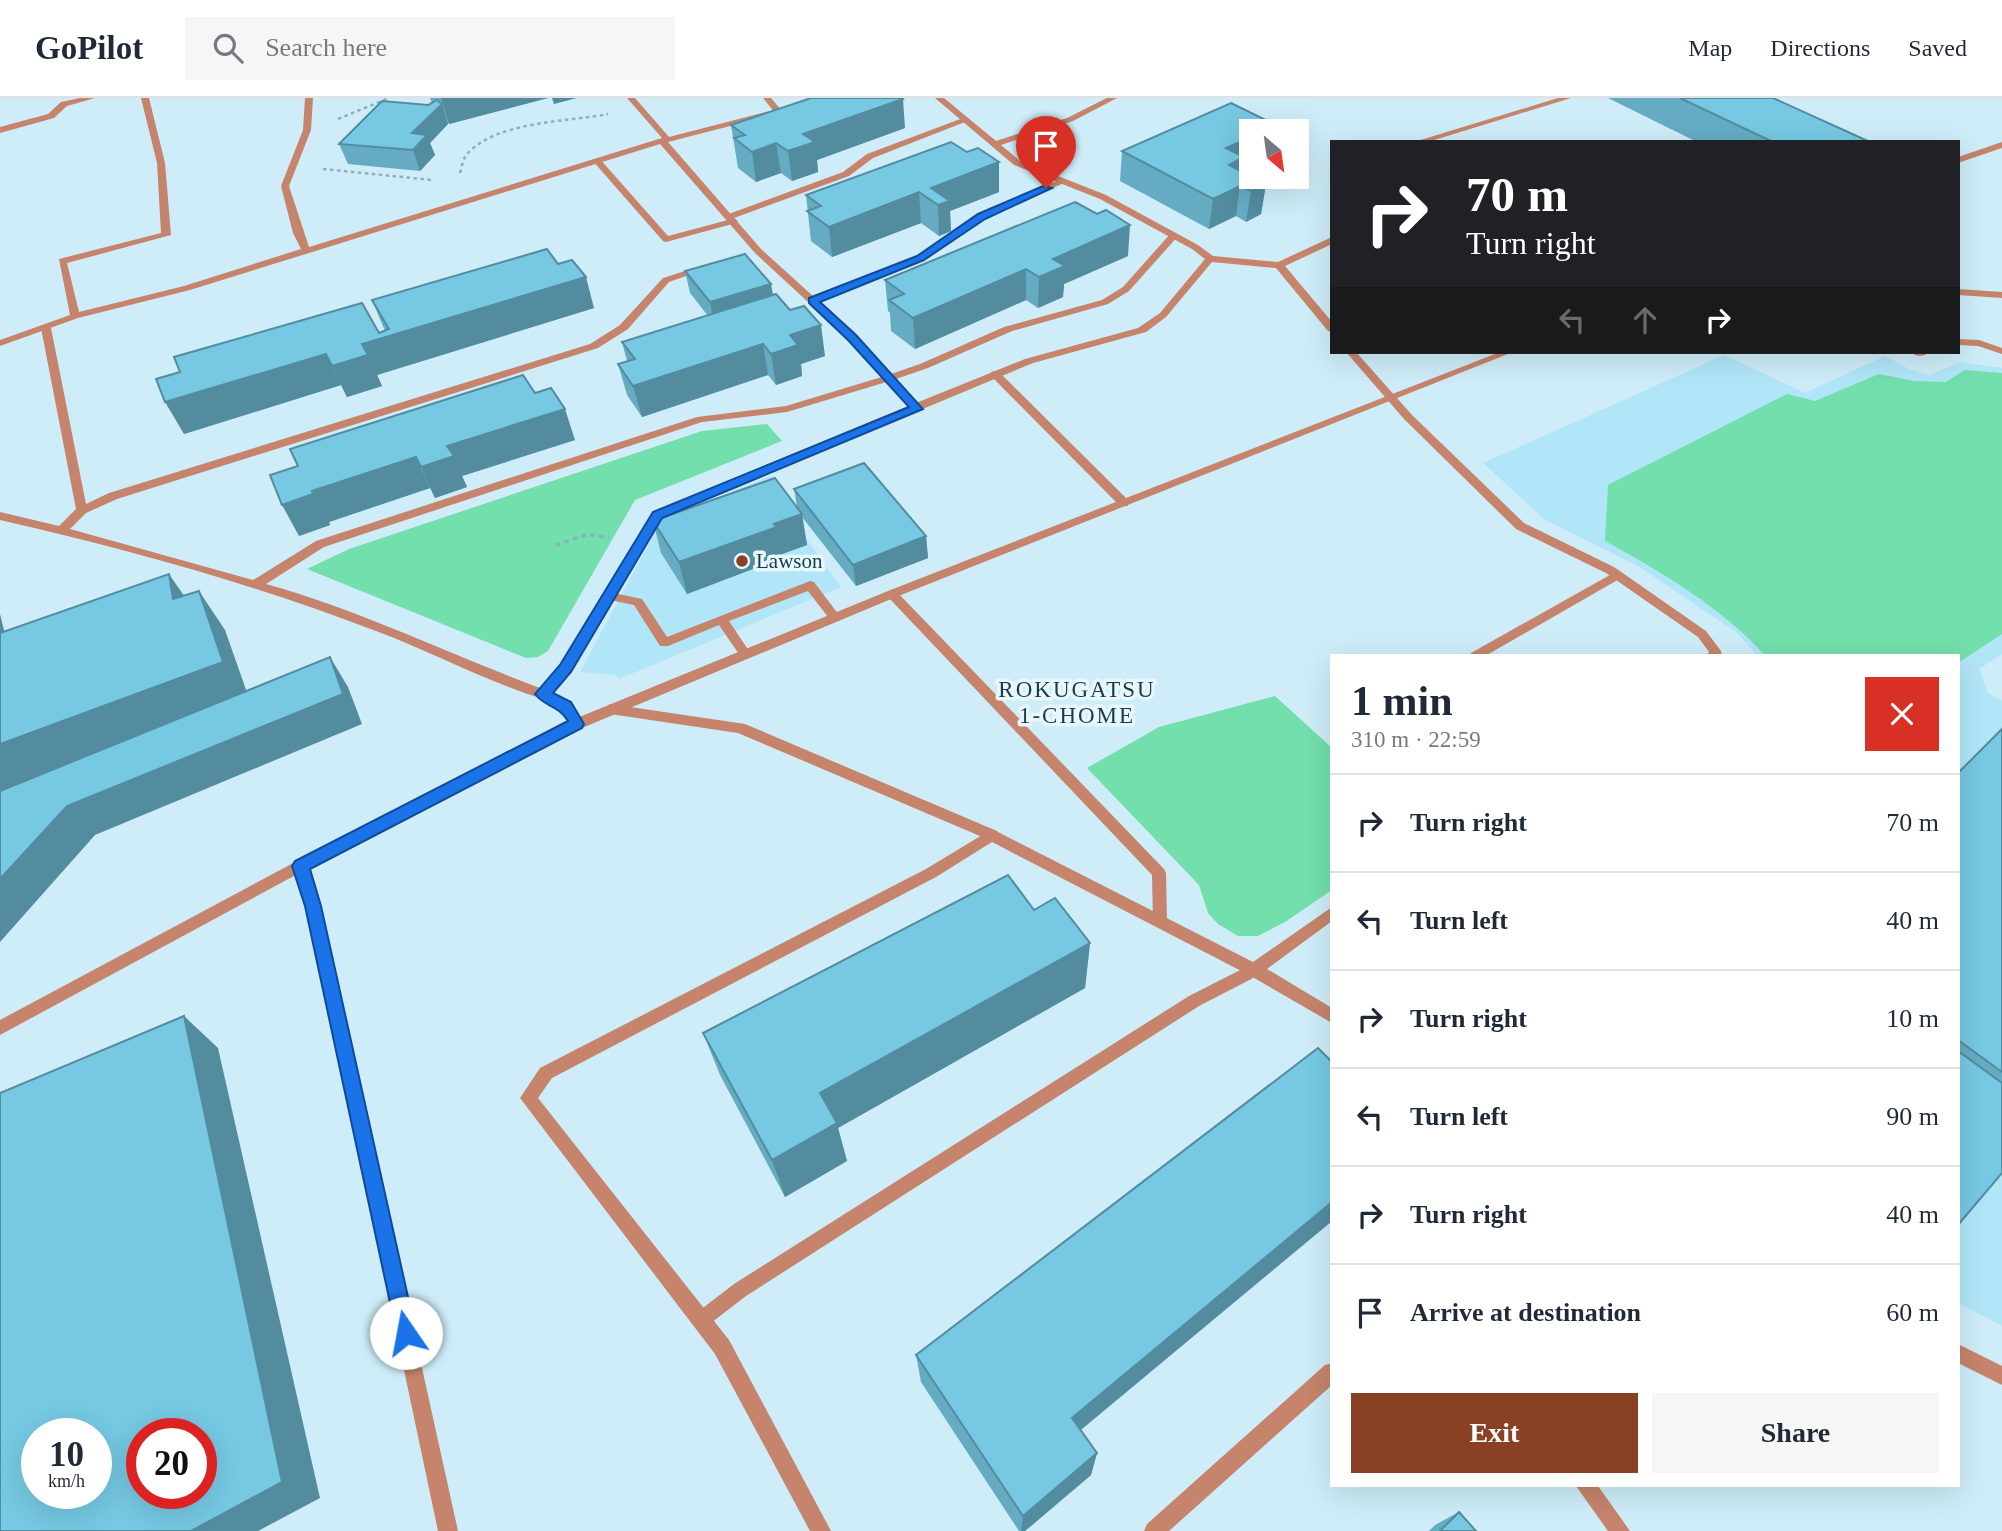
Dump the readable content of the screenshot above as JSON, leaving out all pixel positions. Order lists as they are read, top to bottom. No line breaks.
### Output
{"districts":["ROKUGATSU 1-CHOME"],"places":["Lawson"],"north":"bottom right","page":{"header":"GoPilot","search":"Search here","nav":["Map","Directions","Saved"],"turn":["70 m","Turn right"],"heading":["1 min","310 m · 22:59"],"list":[{"name":"Turn right","value":"70 m"},{"name":"Turn left","value":"40 m"},{"name":"Turn right","value":"10 m"},{"name":"Turn left","value":"90 m"},{"name":"Turn right","value":"40 m"},{"name":"Arrive at destination","value":"60 m"}],"buttons":["Exit","Share"],"speed":"10 km/h","limit":"20"}}
